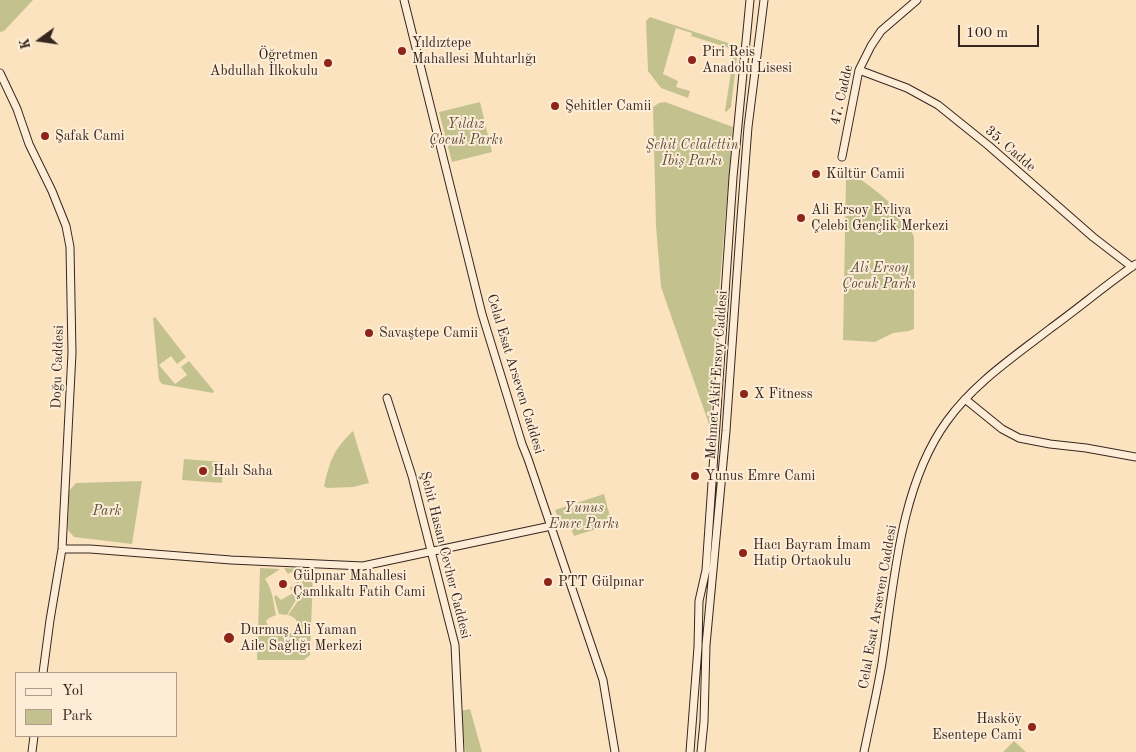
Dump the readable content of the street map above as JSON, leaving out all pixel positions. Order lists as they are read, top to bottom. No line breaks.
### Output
{"streets":{"main road":["47. Cadde","35. Cadde","Doğu Caddesi","Celal Esat Arseven Caddesi","Mehmet Akif Ersoy Caddesi","Şehit Hasan Cevher Caddesi"]},"crossings":[["47. Cadde","35. Cadde"],["35. Cadde","Celal Esat Arseven Caddesi"]],"parks":["Yıldız Çocuk Parkı","Şehit Celalettin İbiş Parkı","Ali Ersoy Çocuk Parkı","Yunus Emre Parkı","Park"],"places":["Yıldıztepe Mahallesi Muhtarlığı","Piri Reis Anadolu Lisesi","Öğretmen Abdullah İlkokulu","Şehitler Camii","Şafak Cami","Kültür Camii","Ali Ersoy Evliya Çelebi Gençlik Merkezi","Savaştepe Camii","X Fitness","Halı Saha","Yunus Emre Cami","Hacı Bayram İmam Hatip Ortaokulu","PTT Gülpınar","Gülpınar Mahallesi Çamlıkaltı Fatih Cami","Durmuş Ali Yaman Aile Sağlığı Merkezi","Hasköy Esentepe Cami"],"legend":["Yol","Park"],"scale_bar":"100 m","north":"left"}
